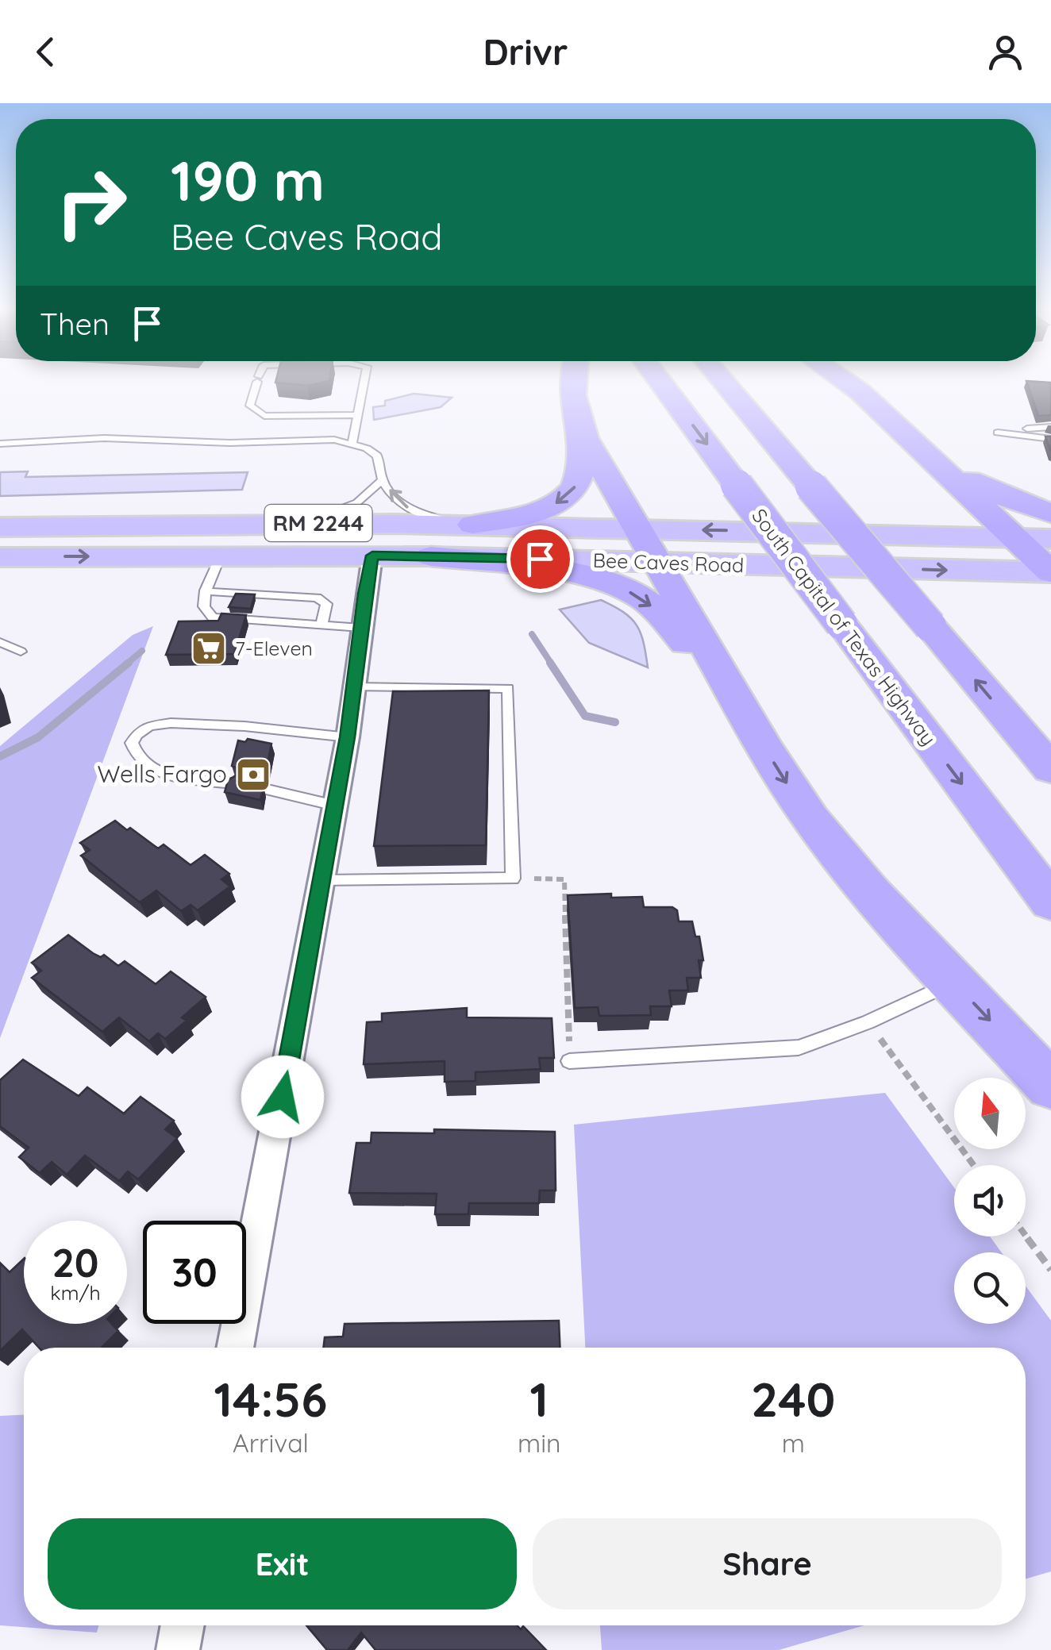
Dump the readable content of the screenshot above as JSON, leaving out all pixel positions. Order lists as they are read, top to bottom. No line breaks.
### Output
{"streets":{"highway":["South Capital of Texas Highway"],"main road":["RM 2244","Bee Caves Road"]},"places":{"supermarket":["7-Eleven"],"bank":["Wells Fargo"]},"north":"top","page":{"header":"Drivr","turn":["190 m","Bee Caves Road"],"then":"Then","speed":"20 km/h","limit":"30","eta":["14:56","Arrival","1","min","240","m"],"buttons":["Exit","Share"]}}
